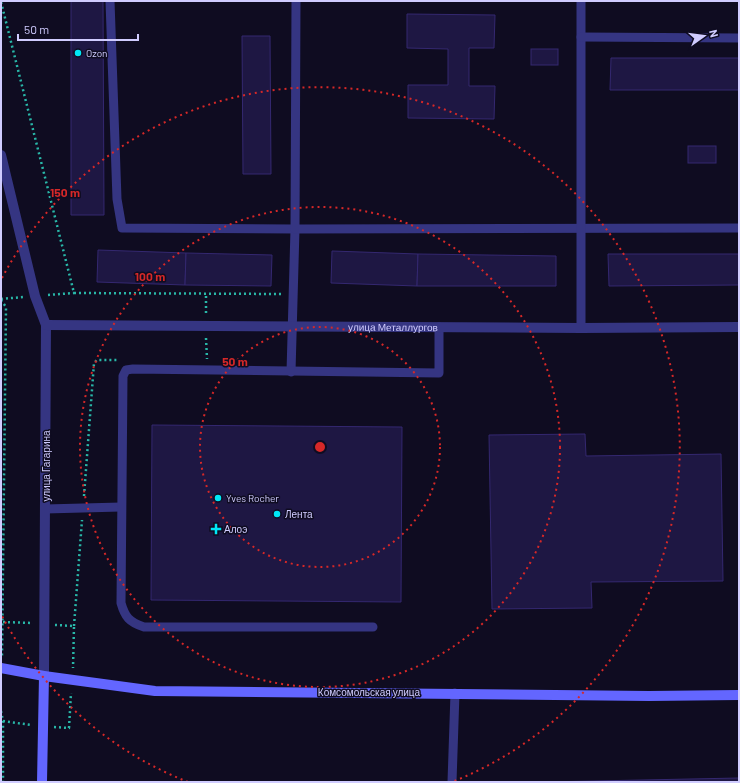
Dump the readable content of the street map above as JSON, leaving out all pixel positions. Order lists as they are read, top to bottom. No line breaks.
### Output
{"streets":{"main road":["улица Гагарина","Комсомольская улица"],"street":["улица Металлургов"]},"crossings":[["улица Металлургов","улица Гагарина"],["улица Гагарина","Комсомольская улица"]],"places":{"other":["Ozon","Yves Rocher","Лента"],"health":["Алоэ"]},"scale_bar":"50 m","north":"right","rings":["150 m","100 m","50 m"]}
